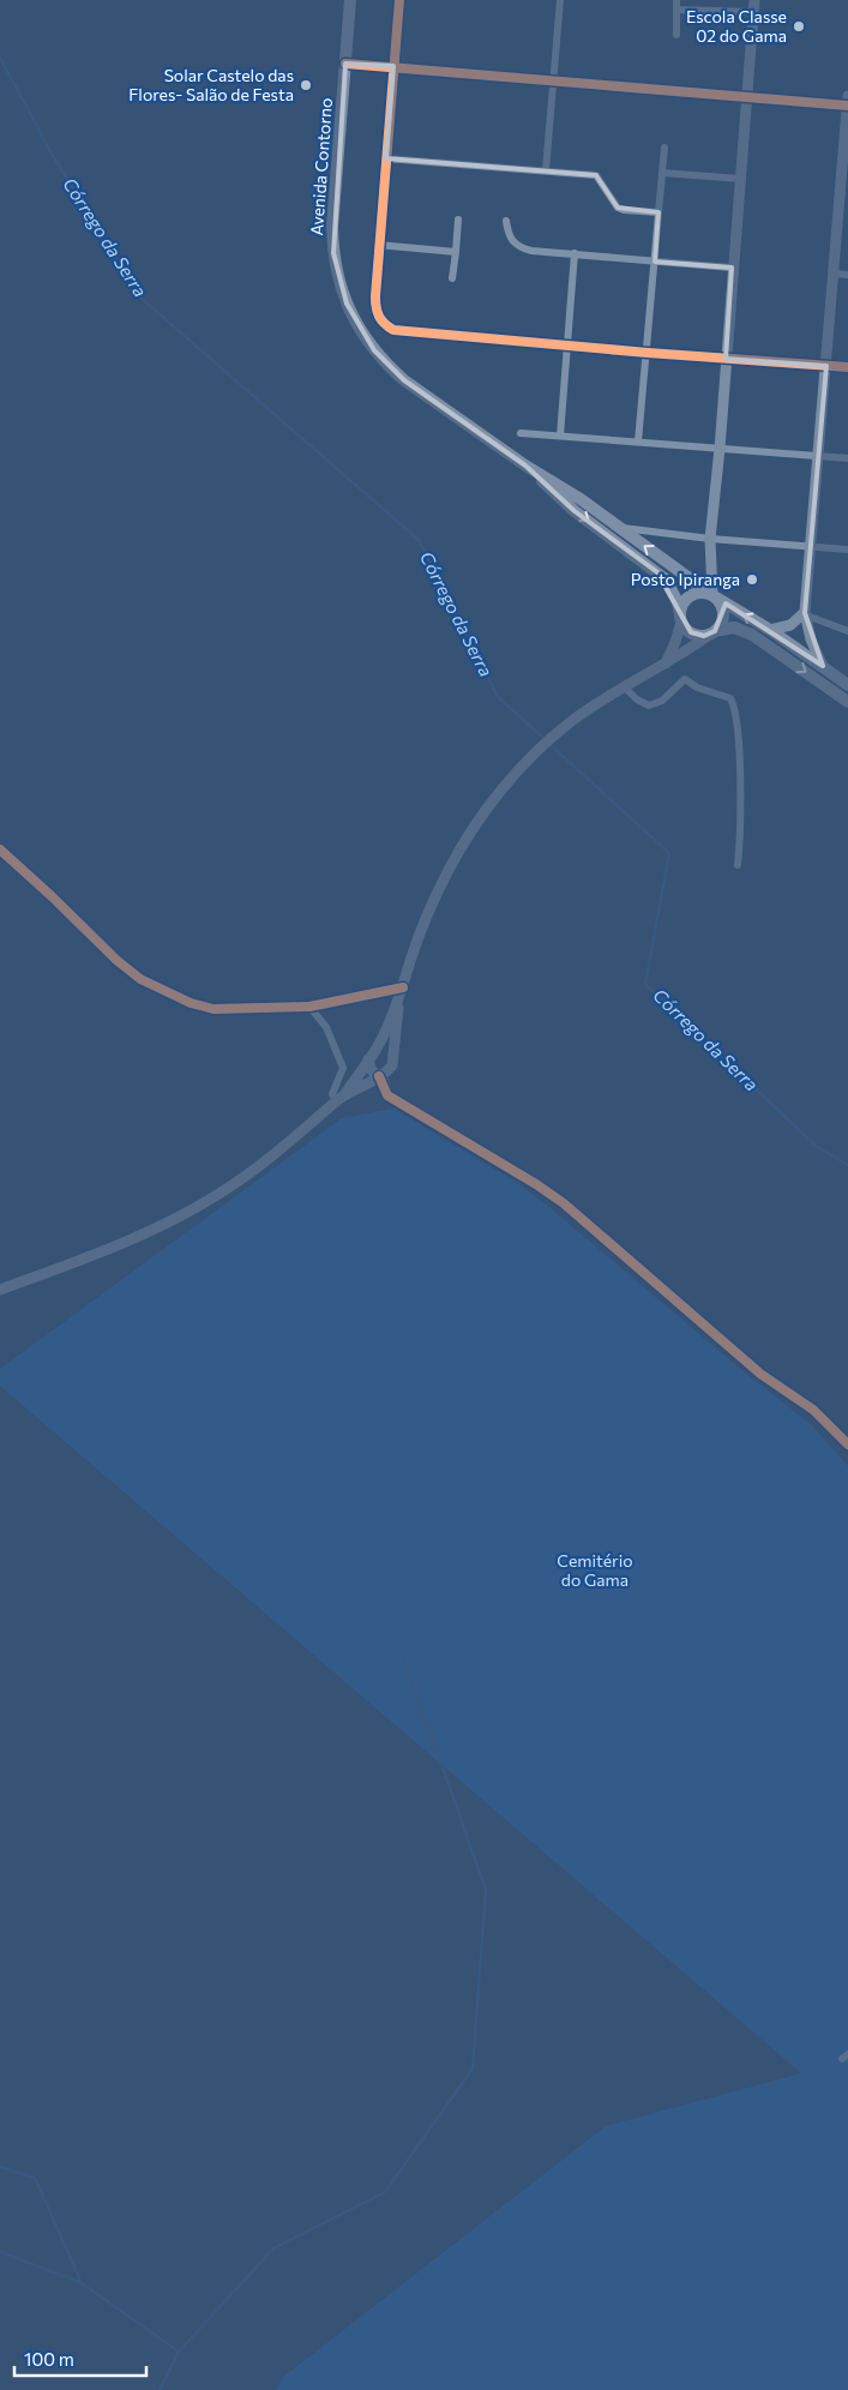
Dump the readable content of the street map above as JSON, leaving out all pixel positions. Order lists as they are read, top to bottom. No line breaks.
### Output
{"streets":{"main road":["Avenida Contorno"]},"water":["Córrego da Serra"],"parks":["Cemitério do Gama"],"places":["Escola Classe 02 do Gama","Solar Castelo das Flores- Salão de Festa","Posto Ipiranga"],"scale_bar":"100 m"}
